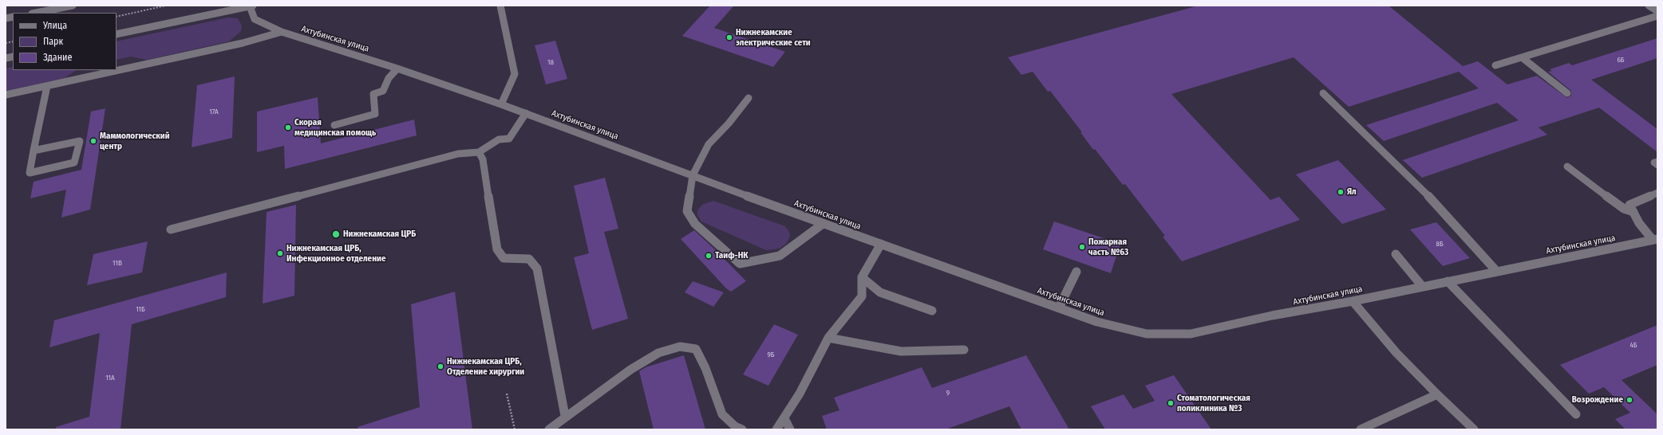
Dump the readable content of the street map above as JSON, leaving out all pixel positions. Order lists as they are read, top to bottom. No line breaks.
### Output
{"streets":{"street":["Ахтубинская улица"]},"places":["Нижнекамские электрические сети","Скорая медицинская помощь","Маммологический центр","Ял","Нижнекамская ЦРБ","Пожарная часть №63","Нижнекамская ЦРБ, Инфекционное отделение","Таиф-НК","Нижнекамская ЦРБ, Отделение хирургии","Возрождение","Стоматологическая поликлиника №3"],"house_numbers":["6Б","18","17А","8Б","11В","11Б","4Б","9Б","11А","9"],"legend":["Улица","Парк","Здание"]}
